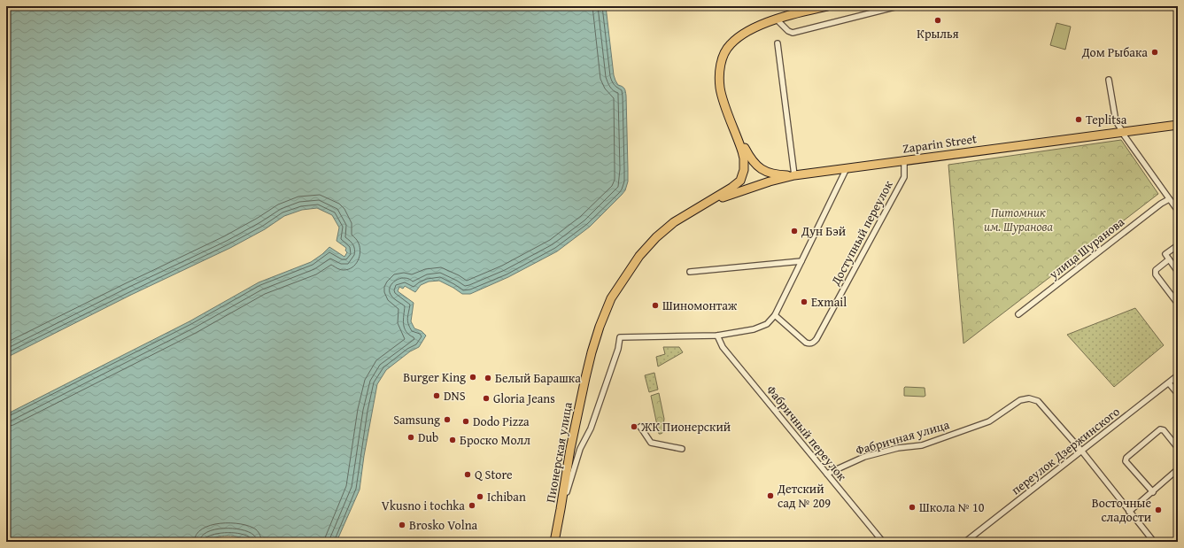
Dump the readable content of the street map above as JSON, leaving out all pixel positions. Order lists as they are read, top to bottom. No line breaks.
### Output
{"streets":{"main road":["Zaparin Street","Пионерская улица"],"street":["Доступный переулок","улица Шуранова","Фабричный переулок","Фабричная улица","переулок Дзержинского"]},"crossings":[["Zaparin Street","Доступный переулок"],["Zaparin Street","Пионерская улица"],["Фабричный переулок","Фабричная улица"],["Фабричная улица","переулок Дзержинского"]],"parks":["Питомник им. Шуранова"],"places":["Крылья","Дом Рыбака","Teplitsa","Дун Бэй","Exmail","Шиномонтаж","Burger King","Белый Барашка","DNS","Gloria Jeans","Samsung","Dodo Pizza","ЖК Пионерский","Dub","Броско Молл","Q Store","Детский сад № 209","Ichiban","Vkusno i tochka","Школа № 10","Восточные сладости","Brosko Volna"]}
